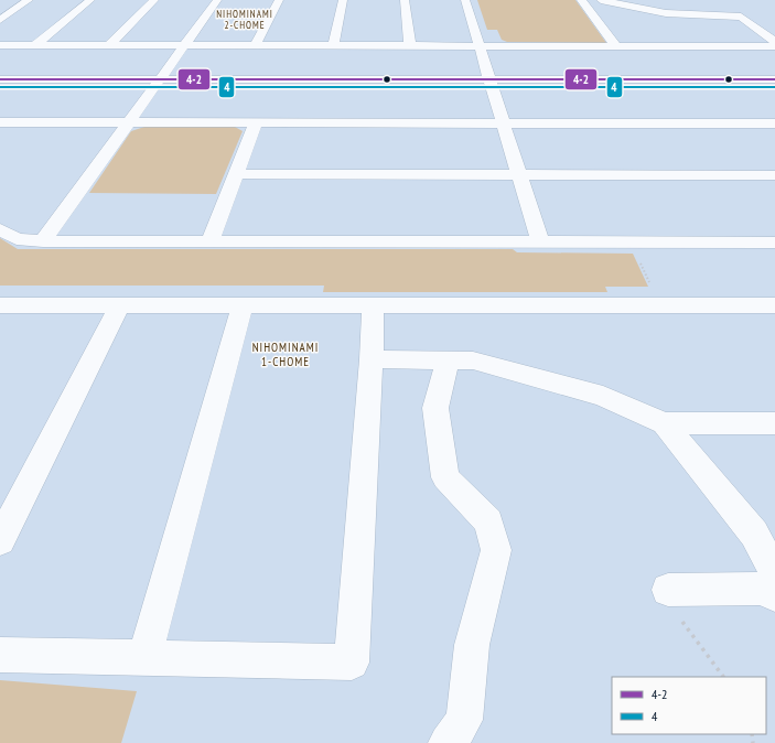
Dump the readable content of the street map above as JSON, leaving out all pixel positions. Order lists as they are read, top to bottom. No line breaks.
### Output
{"districts":["NIHOMINAMI 2-CHOME","NIHOMINAMI 1-CHOME"],"lines":["transit line 4-2","transit line 4"],"legend":["4-2","4"]}
